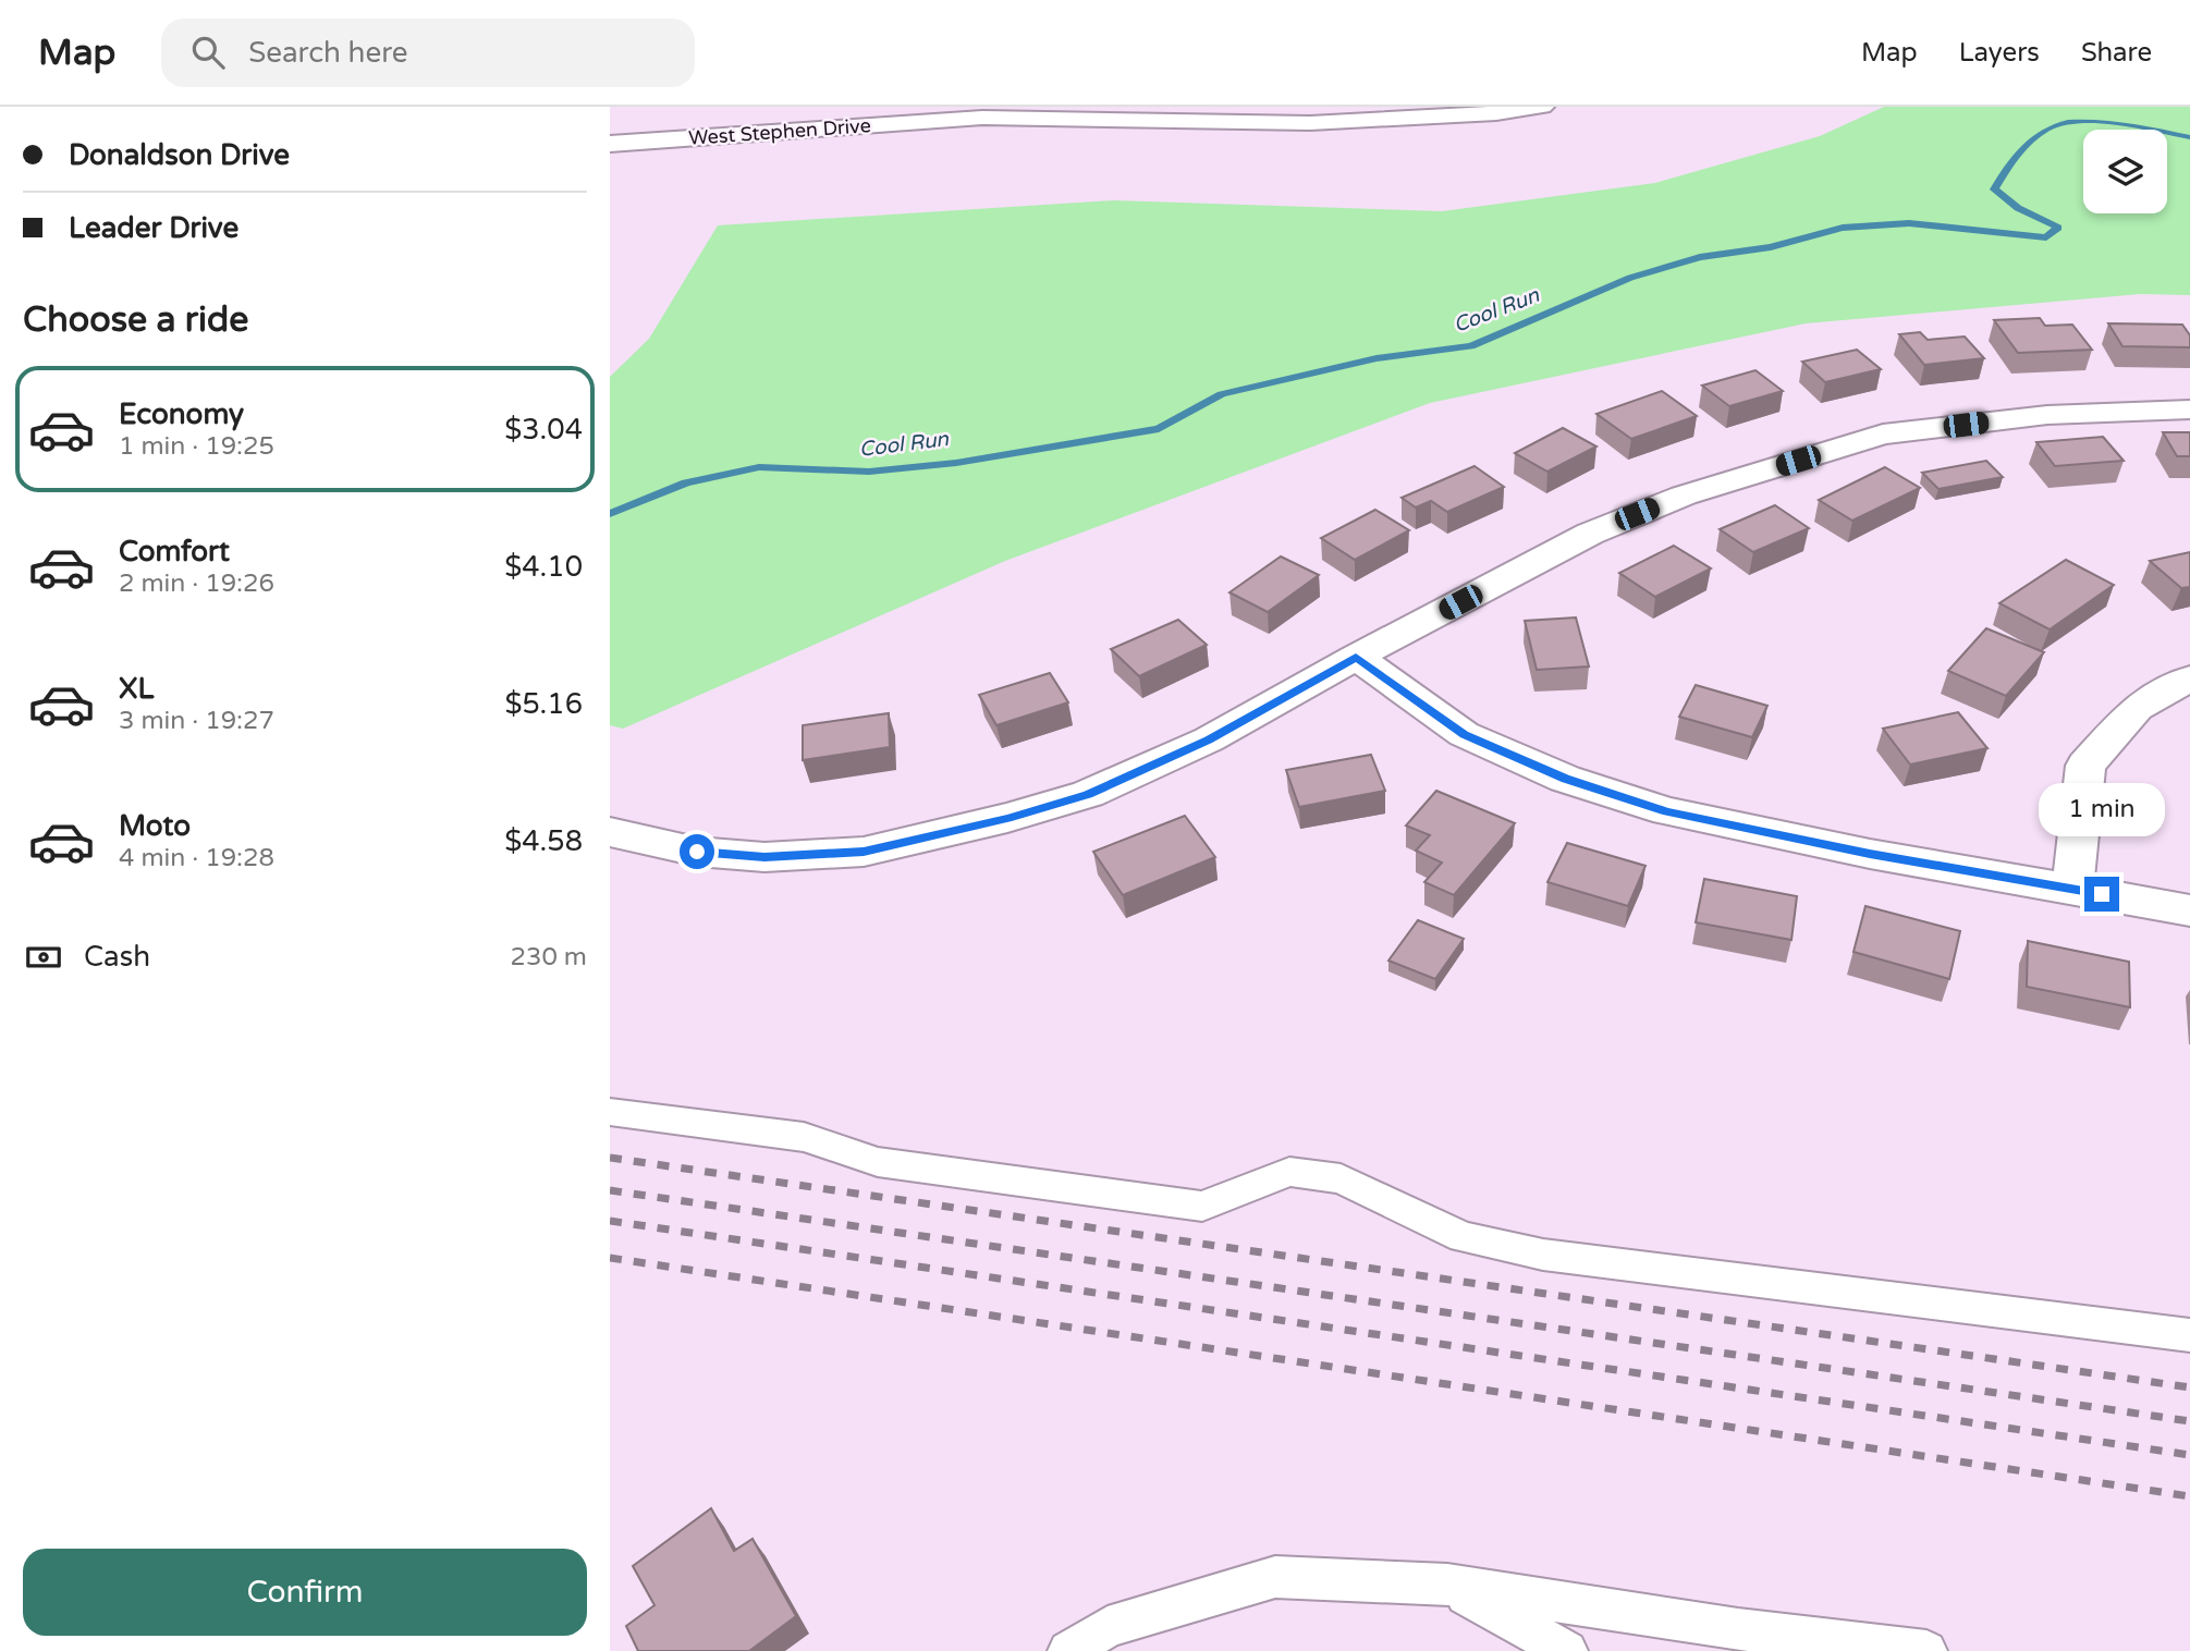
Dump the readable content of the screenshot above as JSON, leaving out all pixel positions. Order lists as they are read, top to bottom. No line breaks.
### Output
{"streets":{"street":["West Stephen Drive"]},"water":["Cool Run"],"page":{"header":"Map","search":"Search here","nav":["Map","Layers","Share"],"banner":["Donaldson Drive","Leader Drive"],"heading":"Choose a ride","list":[{"name":"Economy","note":"1 min · 19:25","value":"$3.04"},{"name":"Comfort","note":"2 min · 19:26","value":"$4.10"},{"name":"XL","note":"3 min · 19:27","value":"$5.16"},{"name":"Moto","note":"4 min · 19:28","value":"$4.58"}],"bubble":"1 min","pay":["Cash","230 m"],"buttons":"Confirm"}}
